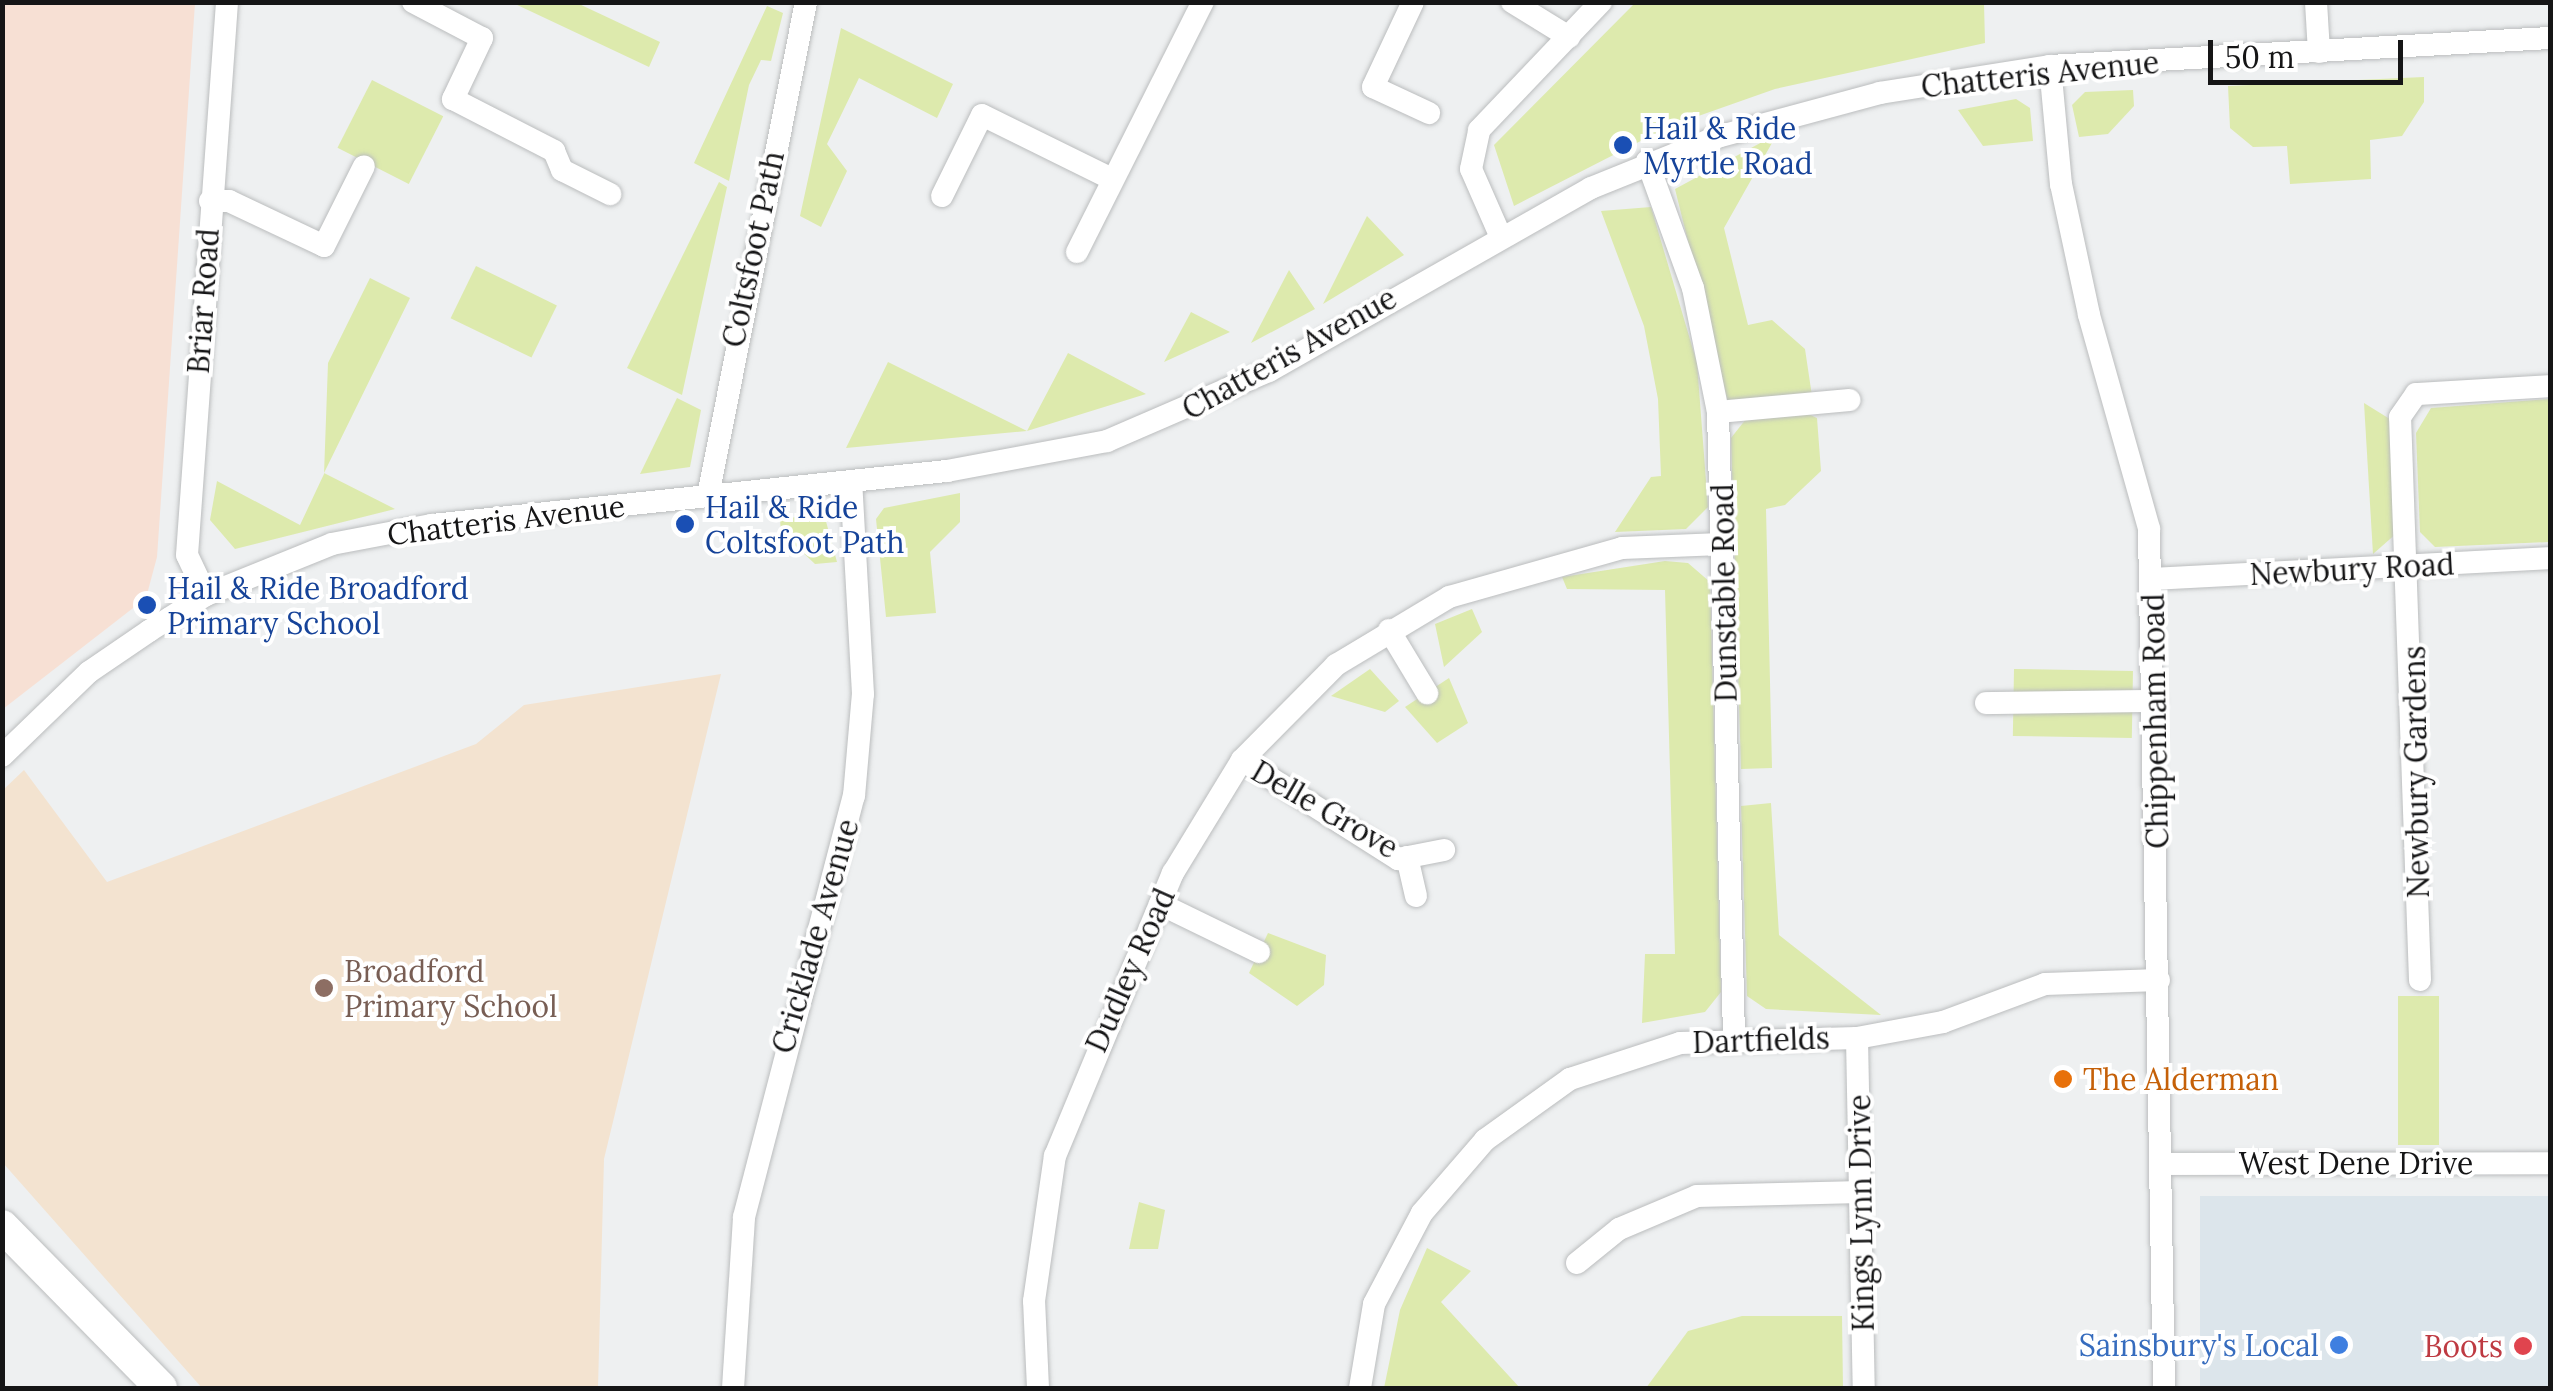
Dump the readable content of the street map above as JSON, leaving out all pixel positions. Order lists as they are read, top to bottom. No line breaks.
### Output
{"streets":{"street":["Chatteris Avenue","Coltsfoot Path","Briar Road","Newbury Road","Dunstable Road","Chippenham Road","Newbury Gardens","Delle Grove","Cricklade Avenue","Dudley Road","Dartfields","West Dene Drive","Kings Lynn Drive"]},"crossings":[["Chatteris Avenue","Coltsfoot Path"],["Chatteris Avenue","Briar Road"],["Chatteris Avenue","Dunstable Road"],["Chatteris Avenue","Chippenham Road"],["Chatteris Avenue","Cricklade Avenue"],["Newbury Road","Chippenham Road"],["Newbury Road","Newbury Gardens"],["Dunstable Road","Dudley Road"],["Dunstable Road","Dartfields"],["Chippenham Road","Dartfields"],["Chippenham Road","West Dene Drive"],["Delle Grove","Dudley Road"],["Dartfields","Kings Lynn Drive"]],"places":["Hail & Ride Myrtle Road","Hail & Ride Coltsfoot Path","Hail & Ride Broadford Primary School","Broadford Primary School","The Alderman","Sainsbury's Local","Boots"],"scale_bar":"50 m"}
